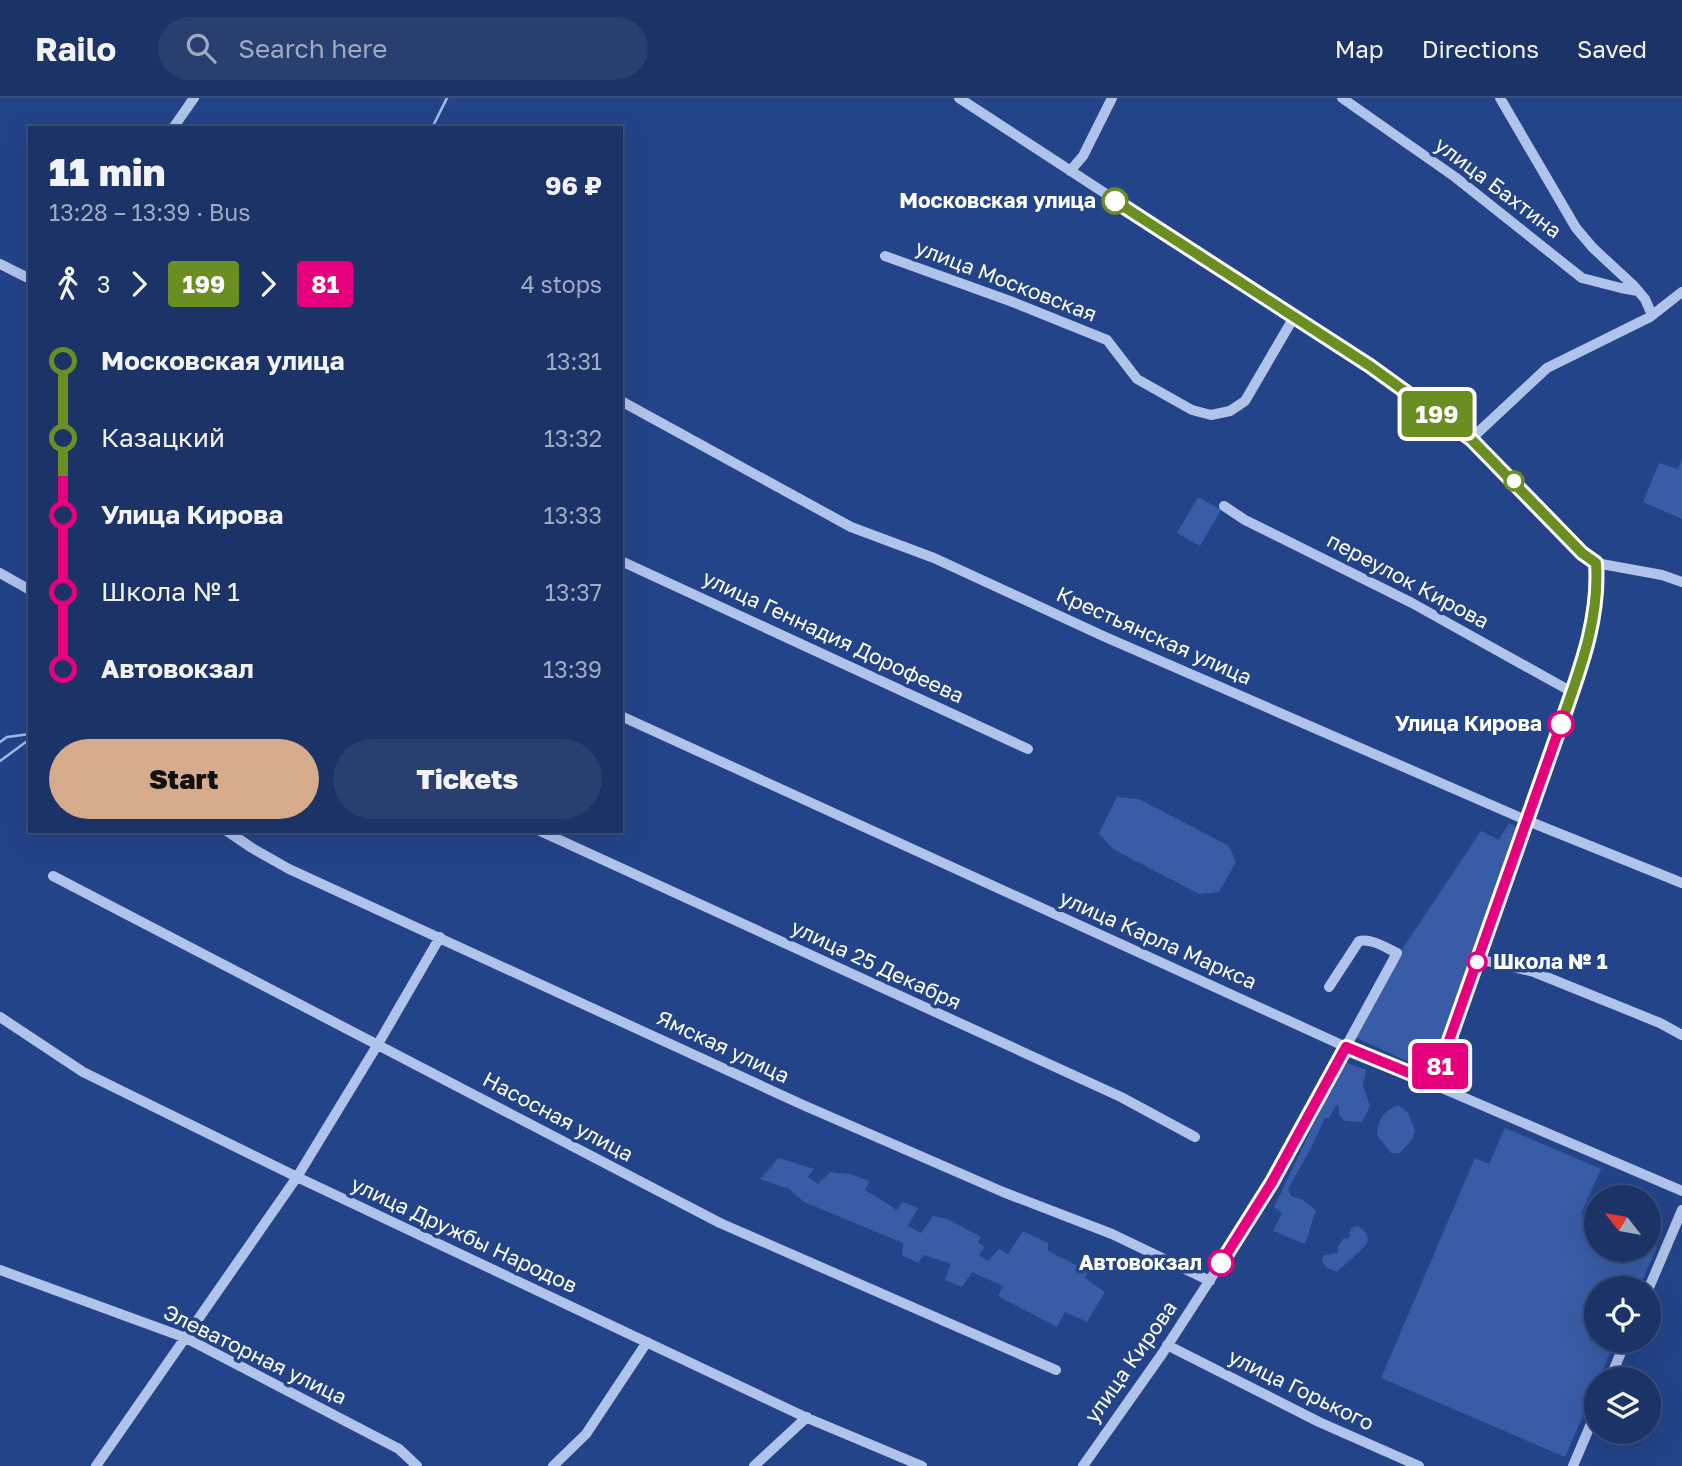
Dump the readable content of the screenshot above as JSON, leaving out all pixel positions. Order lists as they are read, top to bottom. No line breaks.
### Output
{"streets":{"street":["улица Бахтина","улица Московская","переулок Кирова","Крестьянская улица","улица Геннадия Дорофеева","улица Карла Маркса","улица 25 Декабря","Ямская улица","Насосная улица","улица Дружбы Народов","Элеваторная улица","улица Кирова","улица Горького"]},"crossings":[["улица Карла Маркса","улица Кирова"],["Ямская улица","улица Кирова"],["улица Кирова","улица Горького"]],"places":["Московская улица","Улица Кирова","Школа № 1","Автовокзал"],"lines":["bus line 199","bus line 81"],"north":"top left","page":{"header":"Railo","search":"Search here","nav":["Map","Directions","Saved"],"on_map":["199","81"],"heading":["11 min","13:28 – 13:39 · Bus","96 ₽"],"legs":["3","199","81","4 stops"],"list":[{"name":"Московская улица","value":"13:31"},{"name":"Казацкий","value":"13:32"},{"name":"Улица Кирова","value":"13:33"},{"name":"Школа № 1","value":"13:37"},{"name":"Автовокзал","value":"13:39"}],"buttons":["Start","Tickets"]}}
